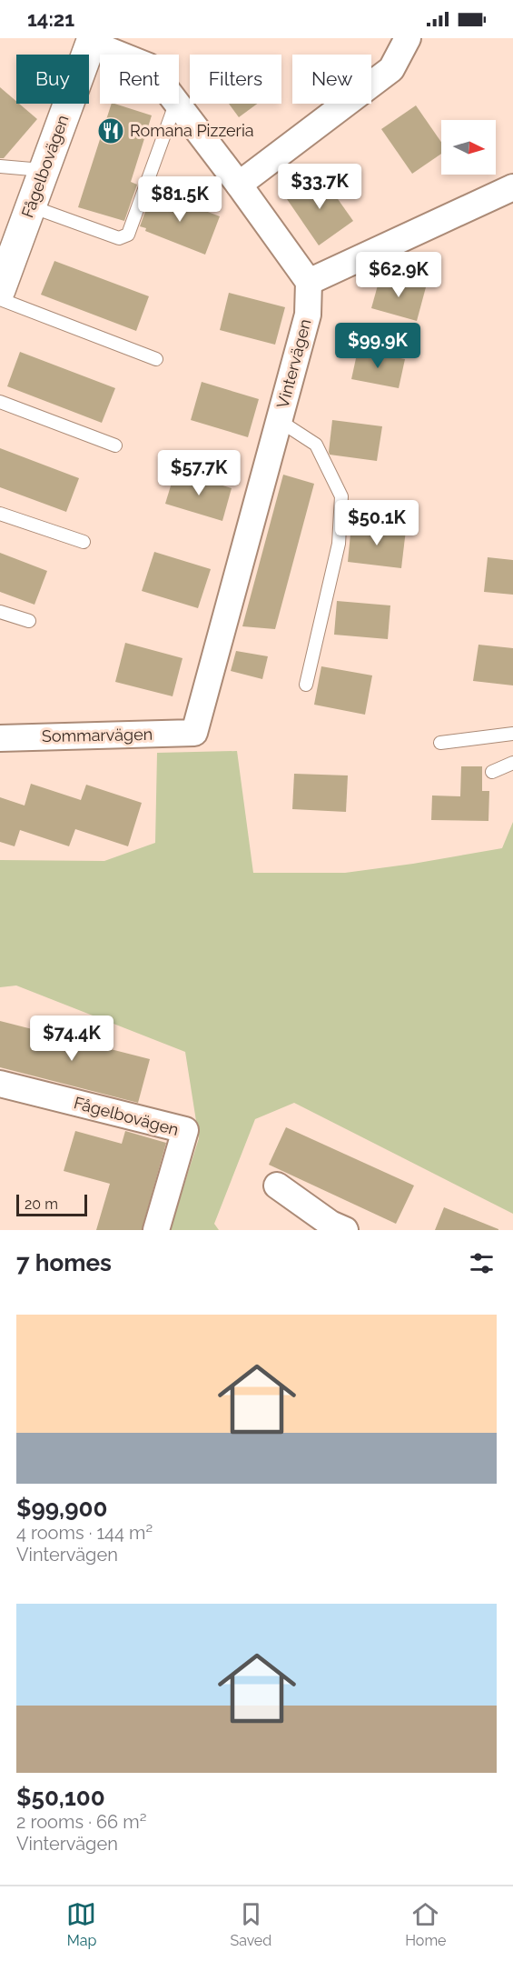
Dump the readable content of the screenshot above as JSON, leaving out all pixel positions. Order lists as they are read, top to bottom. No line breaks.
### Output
{"streets":{"street":["Fågelbovägen","Vintervägen","Sommarvägen"]},"crossings":[["Vintervägen","Sommarvägen"]],"places":{"restaurant":["Romana Pizzeria"]},"scale_bar":"20 m","north":"right","page":{"status":"14:21","chip":["Buy","Rent","Filters","New"],"price":["$33.7K","$81.5K","$62.9K","$99.9K","$57.7K","$50.1K","$74.4K"],"scale":"20 m","heading":"7 homes","list":[{"name":"$99,900","note":"4 rooms · 144 m² · Vintervägen"},{"name":"$50,100","note":"2 rooms · 66 m² · Vintervägen"}],"tabs":["Map","Saved","Home"]}}
